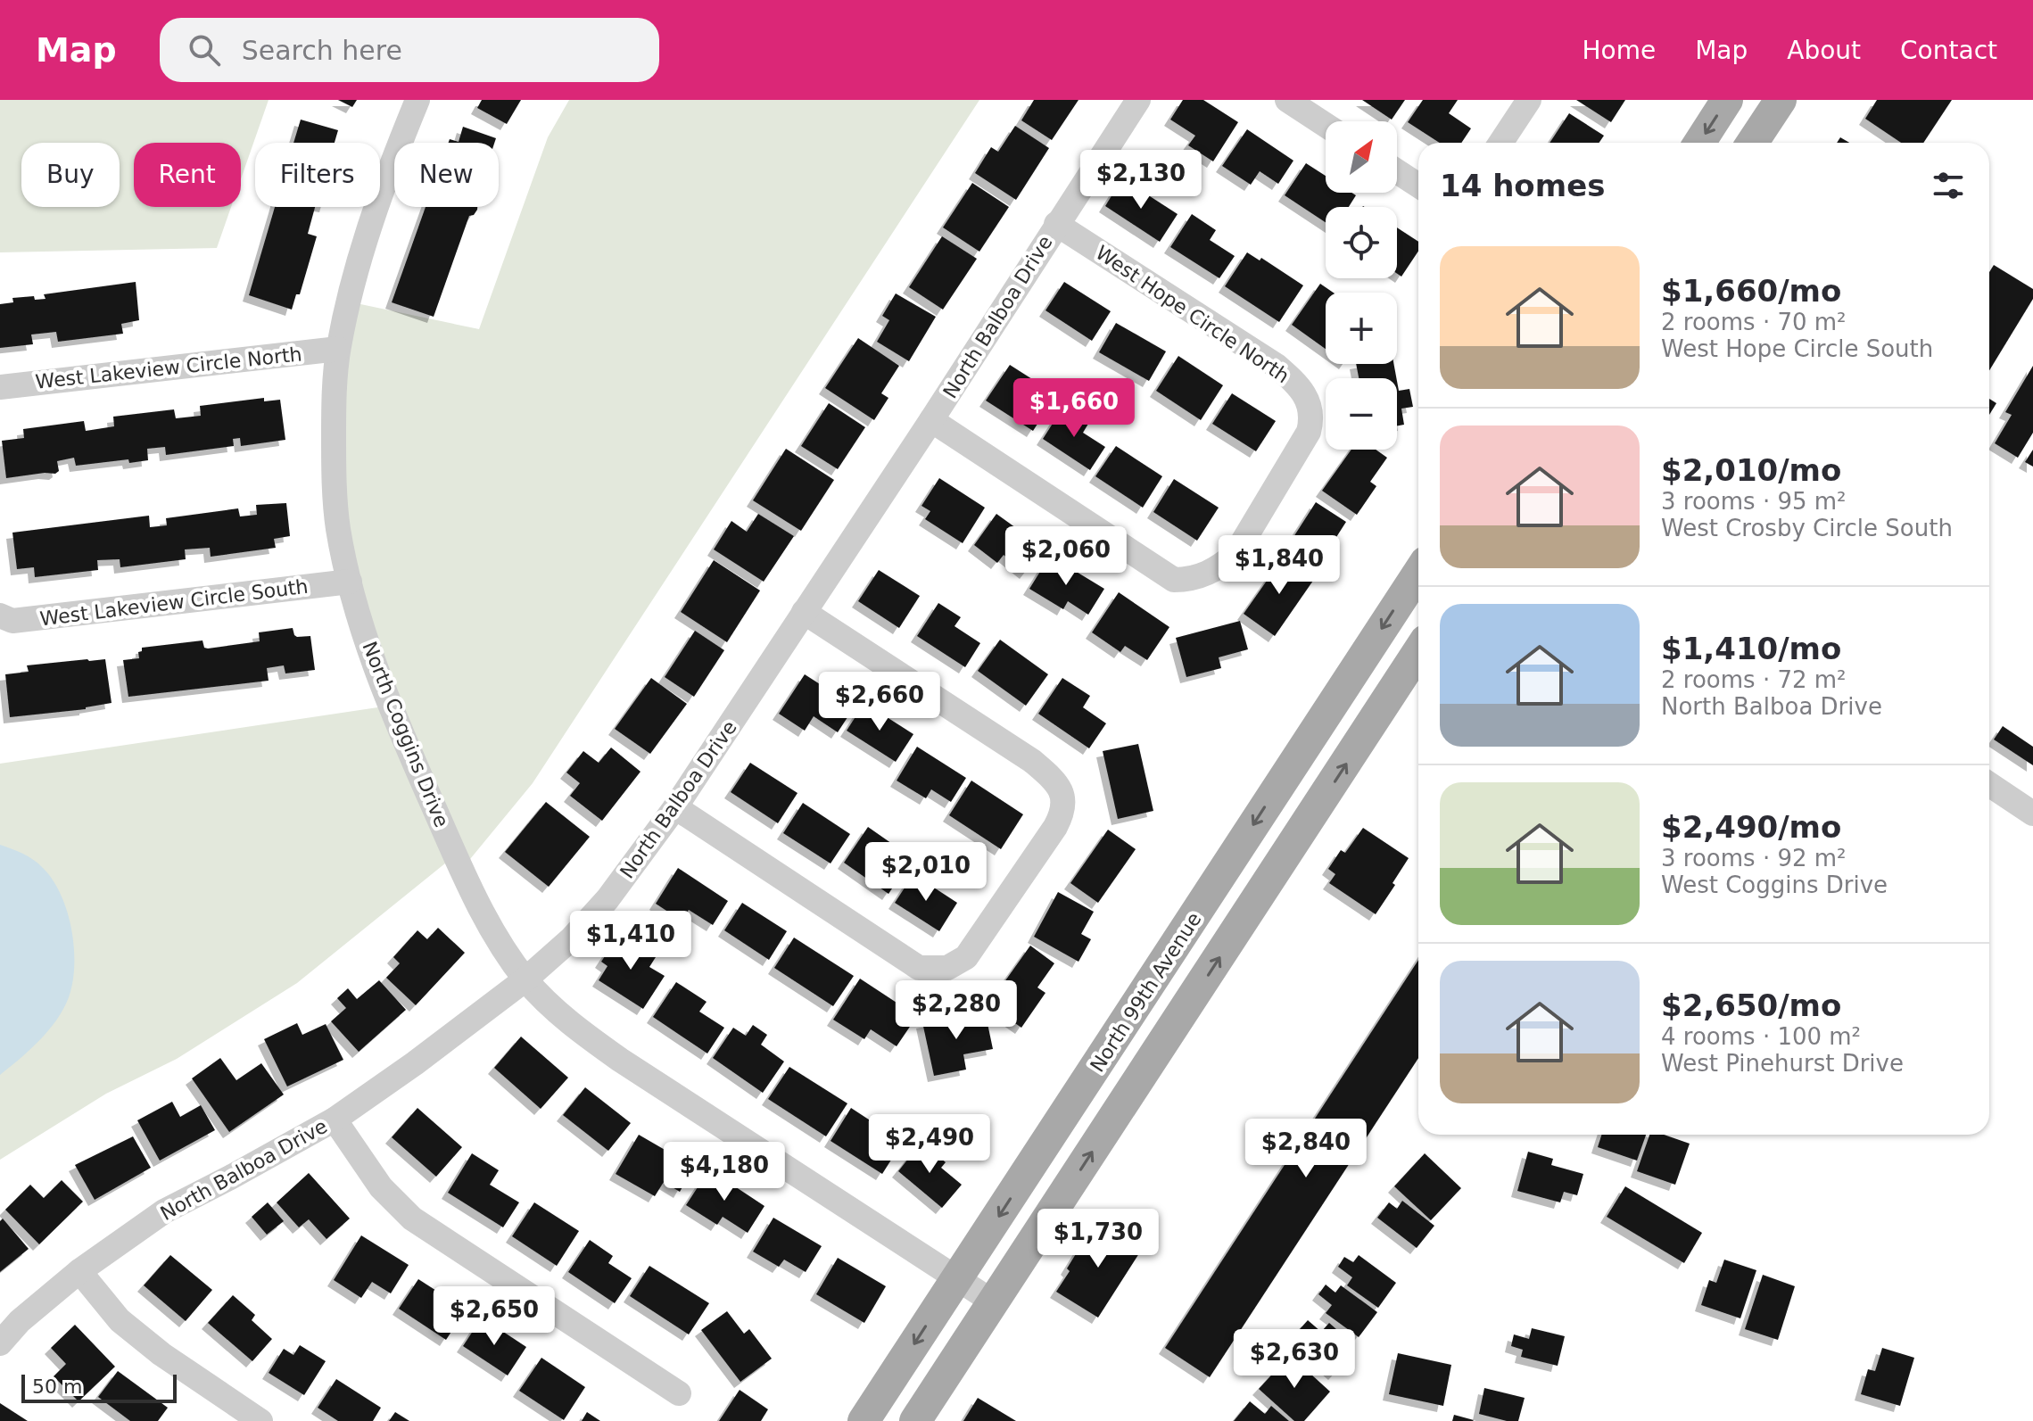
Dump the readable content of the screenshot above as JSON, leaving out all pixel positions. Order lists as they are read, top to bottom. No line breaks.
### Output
{"streets":{"main road":["North 99th Avenue"],"street":["West Hope Circle North","North Balboa Drive","West Lakeview Circle North","West Lakeview Circle South","North Coggins Drive"]},"crossings":[["West Hope Circle North","North Balboa Drive"],["North Balboa Drive","North Coggins Drive"],["West Lakeview Circle North","North Coggins Drive"],["West Lakeview Circle South","North Coggins Drive"],["North Coggins Drive","North 99th Avenue"]],"scale_bar":"50 m","north":"top right","page":{"header":"Map","search":"Search here","nav":["Home","Map","About","Contact"],"map_buttons":["+","−"],"chip":["Buy","Rent","Filters","New"],"heading":"14 homes","price":["$2,130","$1,660","$2,060","$1,840","$2,660","$2,010","$1,410","$2,280","$2,490","$2,840","$4,180","$1,730","$2,650","$2,630"],"list":[{"name":"$1,660/mo","note":"2 rooms · 70 m² · West Hope Circle South"},{"name":"$2,010/mo","note":"3 rooms · 95 m² · West Crosby Circle South"},{"name":"$1,410/mo","note":"2 rooms · 72 m² · North Balboa Drive"},{"name":"$2,490/mo","note":"3 rooms · 92 m² · West Coggins Drive"},{"name":"$2,650/mo","note":"4 rooms · 100 m² · West Pinehurst Drive"}],"scale":"50 m"}}
